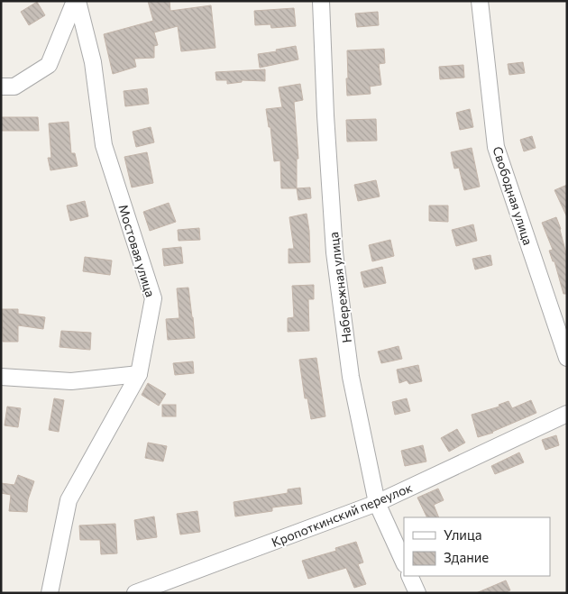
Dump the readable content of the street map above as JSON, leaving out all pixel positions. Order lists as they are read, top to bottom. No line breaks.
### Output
{"streets":{"street":["Свободная улица","Мостовая улица","Набережная улица","Кропоткинский переулок"]},"crossings":[["Набережная улица","Кропоткинский переулок"]],"legend":["Улица","Здание"]}
